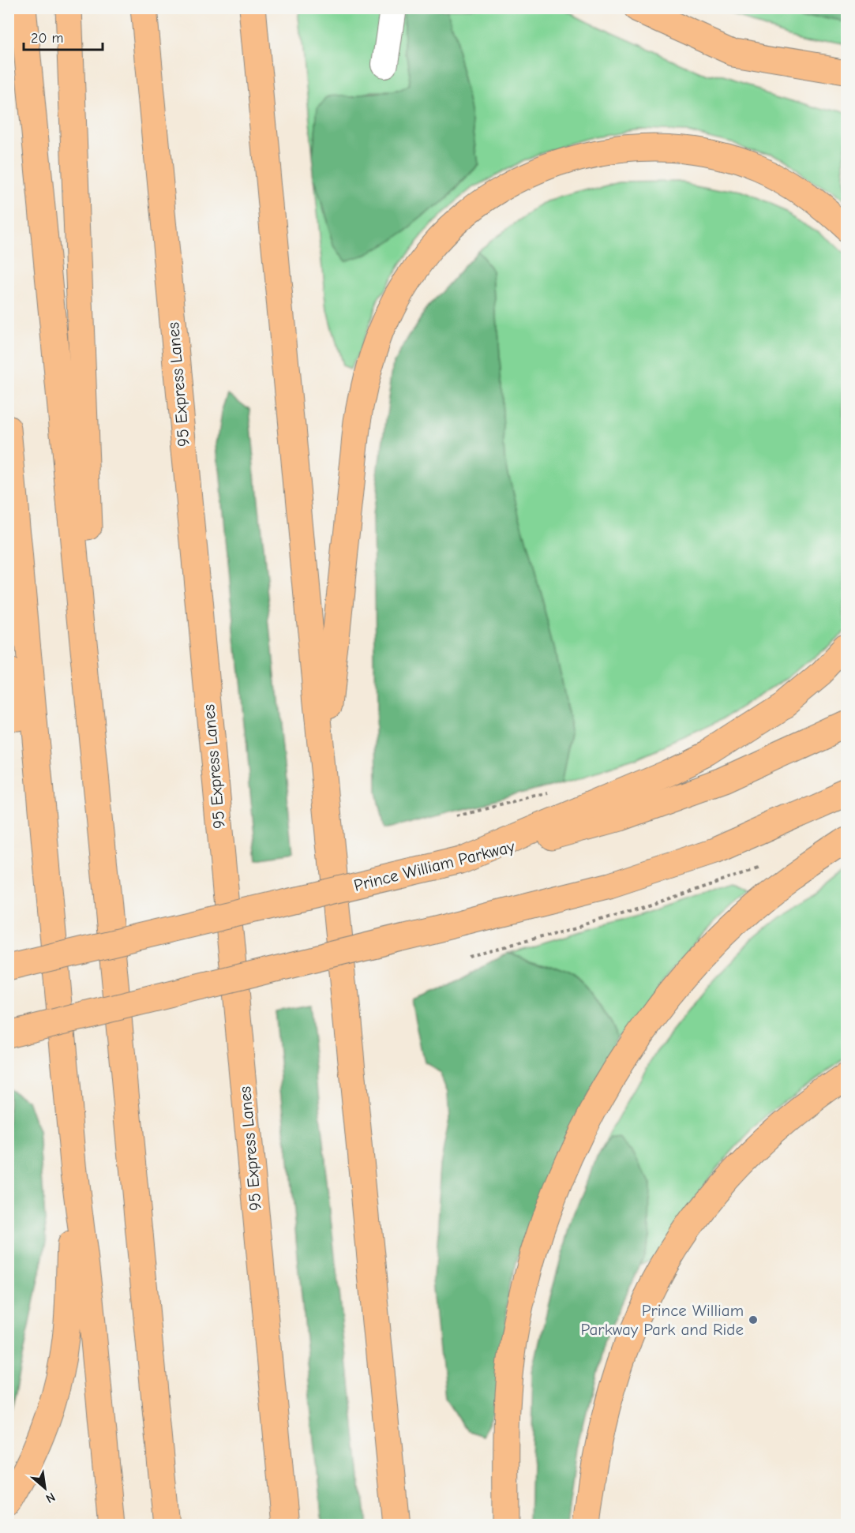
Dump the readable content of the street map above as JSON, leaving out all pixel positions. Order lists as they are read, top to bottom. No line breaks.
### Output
{"streets":{"highway":["95 Express Lanes","Prince William Parkway"]},"places":["Prince William Parkway Park and Ride"],"scale_bar":"20 m","north":"bottom right"}
